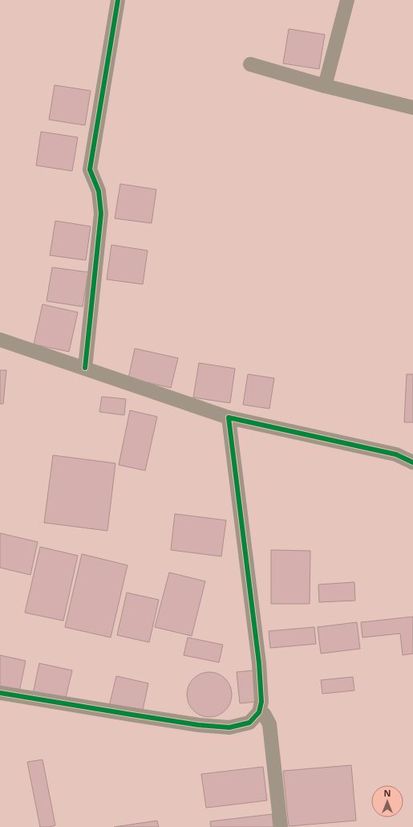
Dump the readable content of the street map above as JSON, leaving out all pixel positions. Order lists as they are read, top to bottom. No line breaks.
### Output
{"north":"top"}
